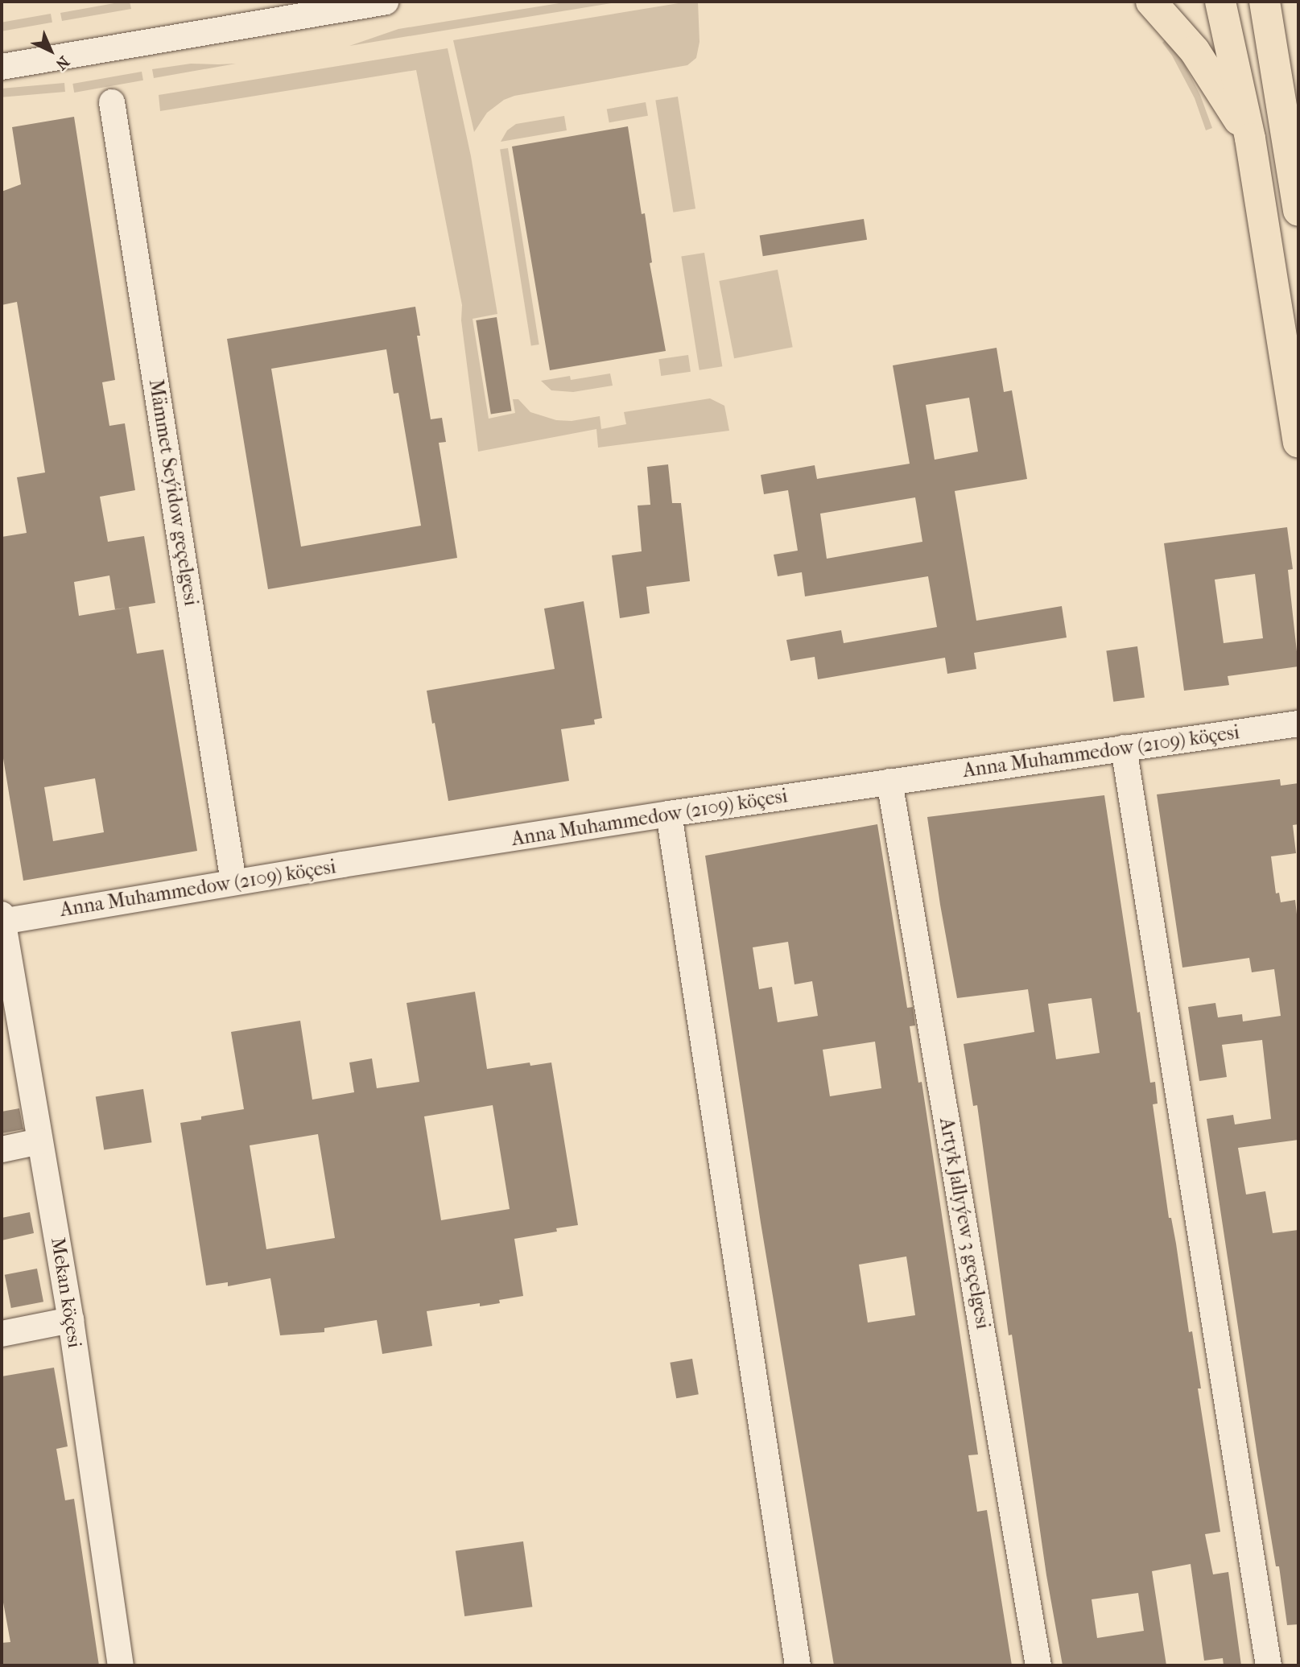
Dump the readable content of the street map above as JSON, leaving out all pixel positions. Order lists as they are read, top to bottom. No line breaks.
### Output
{"streets":{"street":["Mämmet Seýidow geçelgesi","Anna Muhammedow (2109) köçesi","Artyk Jallyýew 3 geçelgesi","Mekan köçesi"]},"crossings":[["Mämmet Seýidow geçelgesi","Anna Muhammedow (2109) köçesi"],["Anna Muhammedow (2109) köçesi","Artyk Jallyýew 3 geçelgesi"],["Anna Muhammedow (2109) köçesi","Mekan köçesi"]],"north":"bottom right"}
